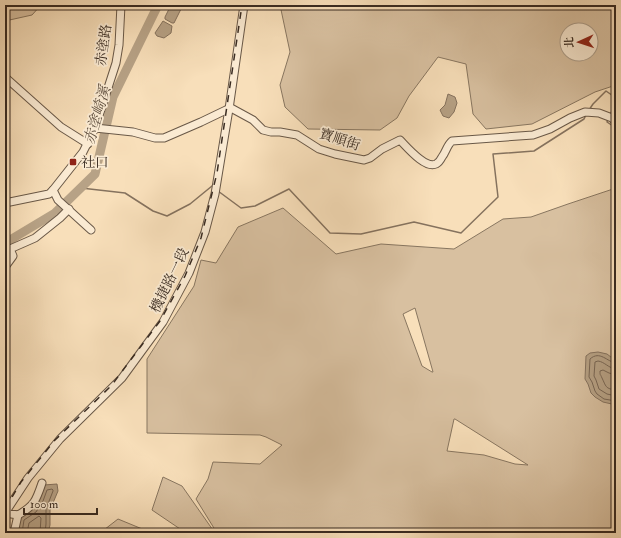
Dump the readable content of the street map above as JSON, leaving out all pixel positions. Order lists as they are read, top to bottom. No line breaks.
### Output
{"streets":{"street":["赤塗路","寶順街","機捷路一段"]},"crossings":[["寶順街","機捷路一段"]],"water":["赤塗崎溪"],"places":{"transit":["社口"]},"scale_bar":"100 m","north":"left"}
